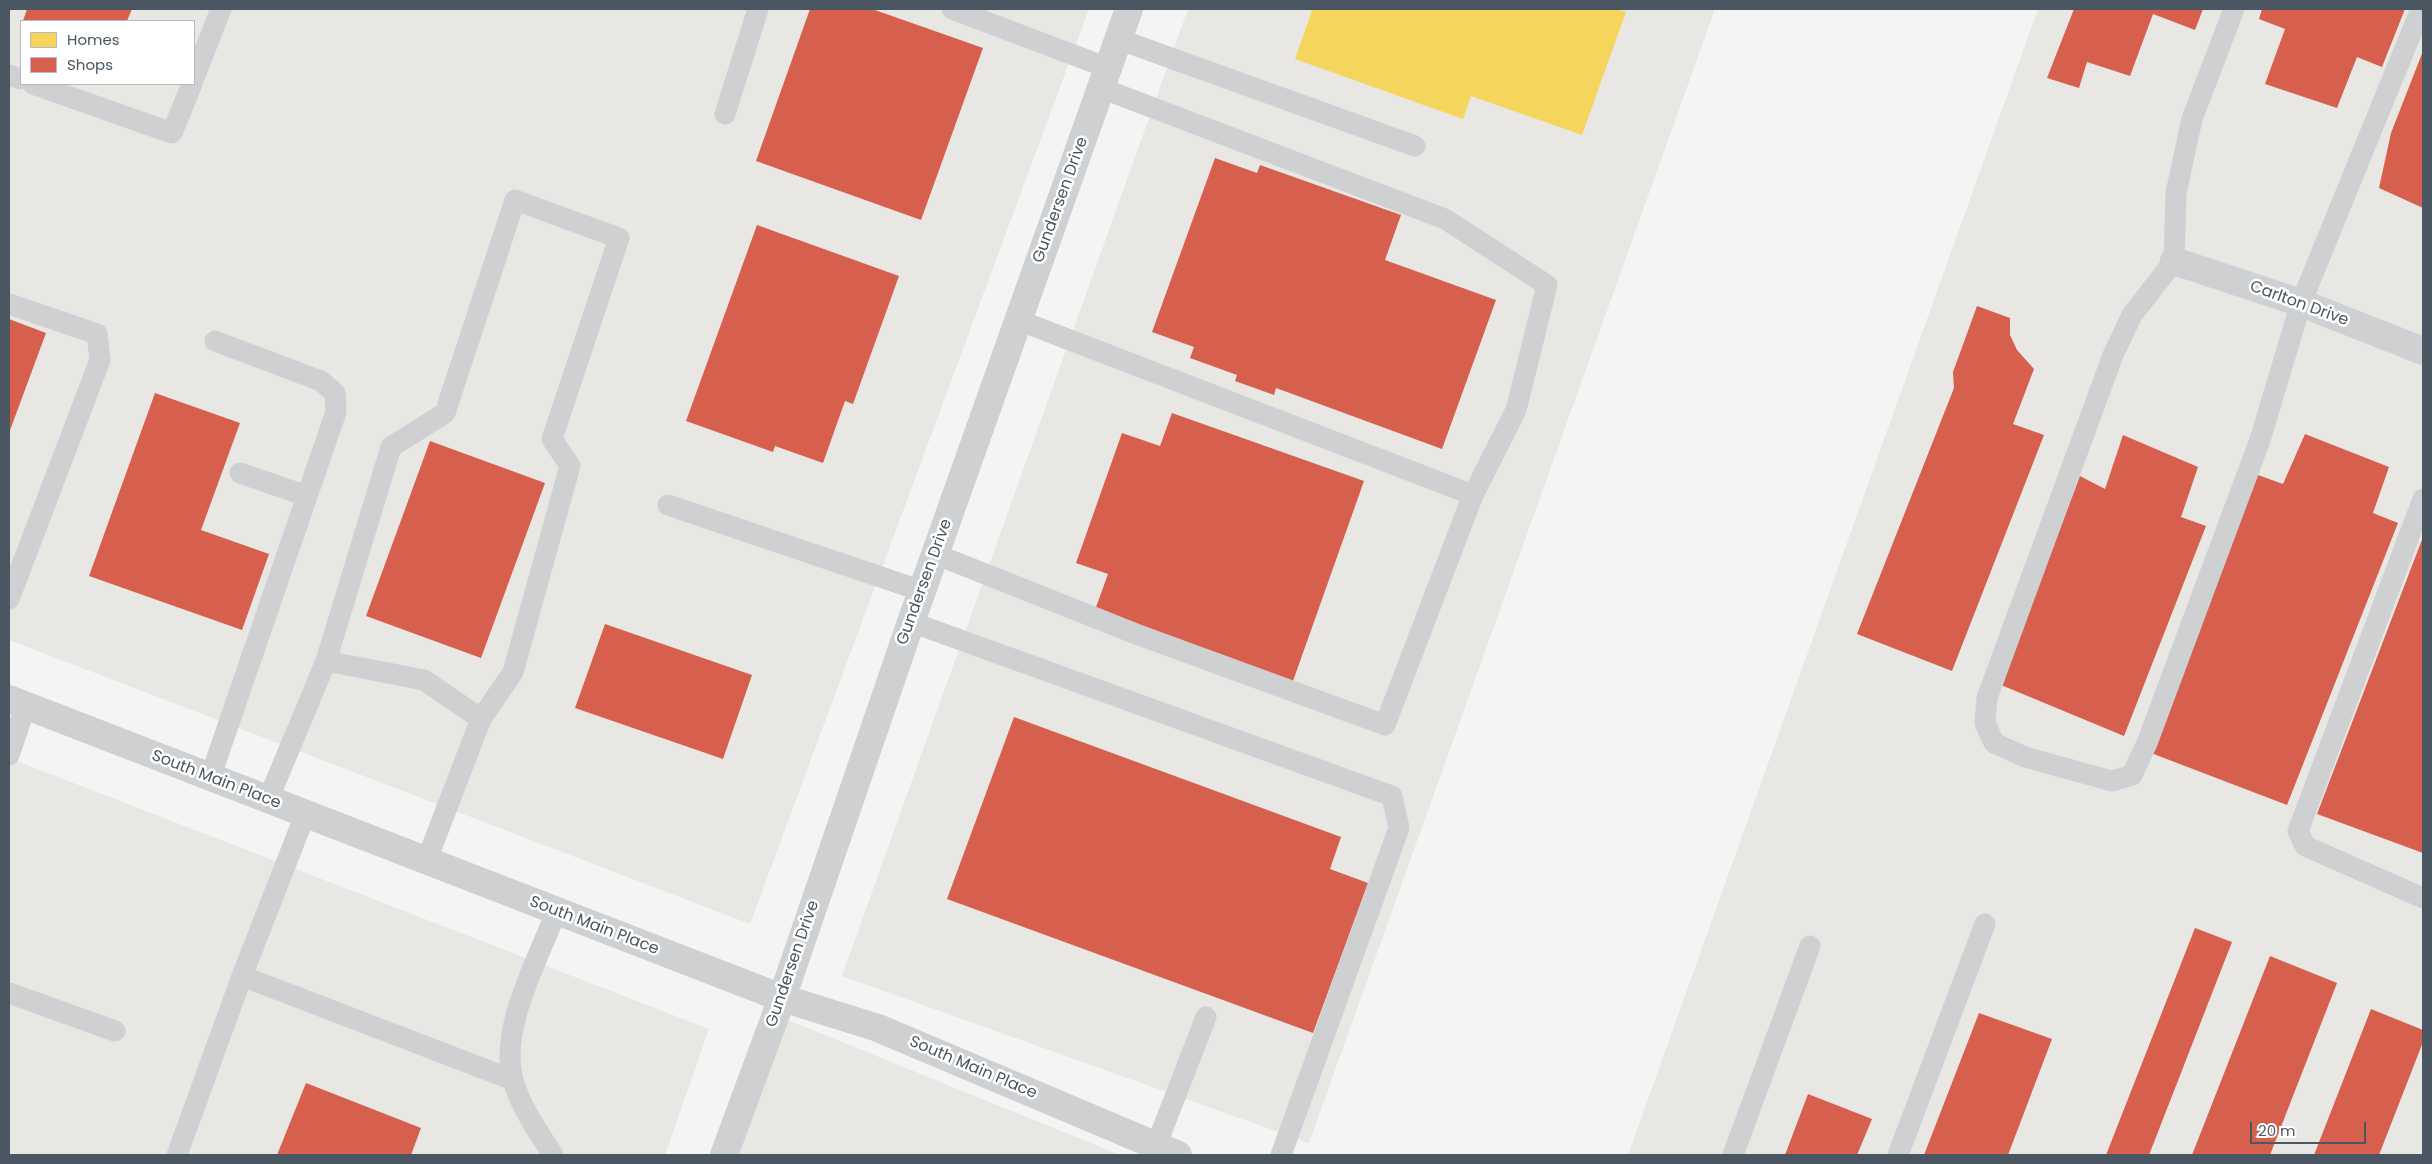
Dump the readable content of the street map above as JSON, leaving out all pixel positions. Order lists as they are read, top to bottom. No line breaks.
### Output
{"streets":{"street":["Gundersen Drive","Carlton Drive","South Main Place"]},"crossings":[["Gundersen Drive","South Main Place"]],"legend":["Homes","Shops"],"scale_bar":"20 m"}
